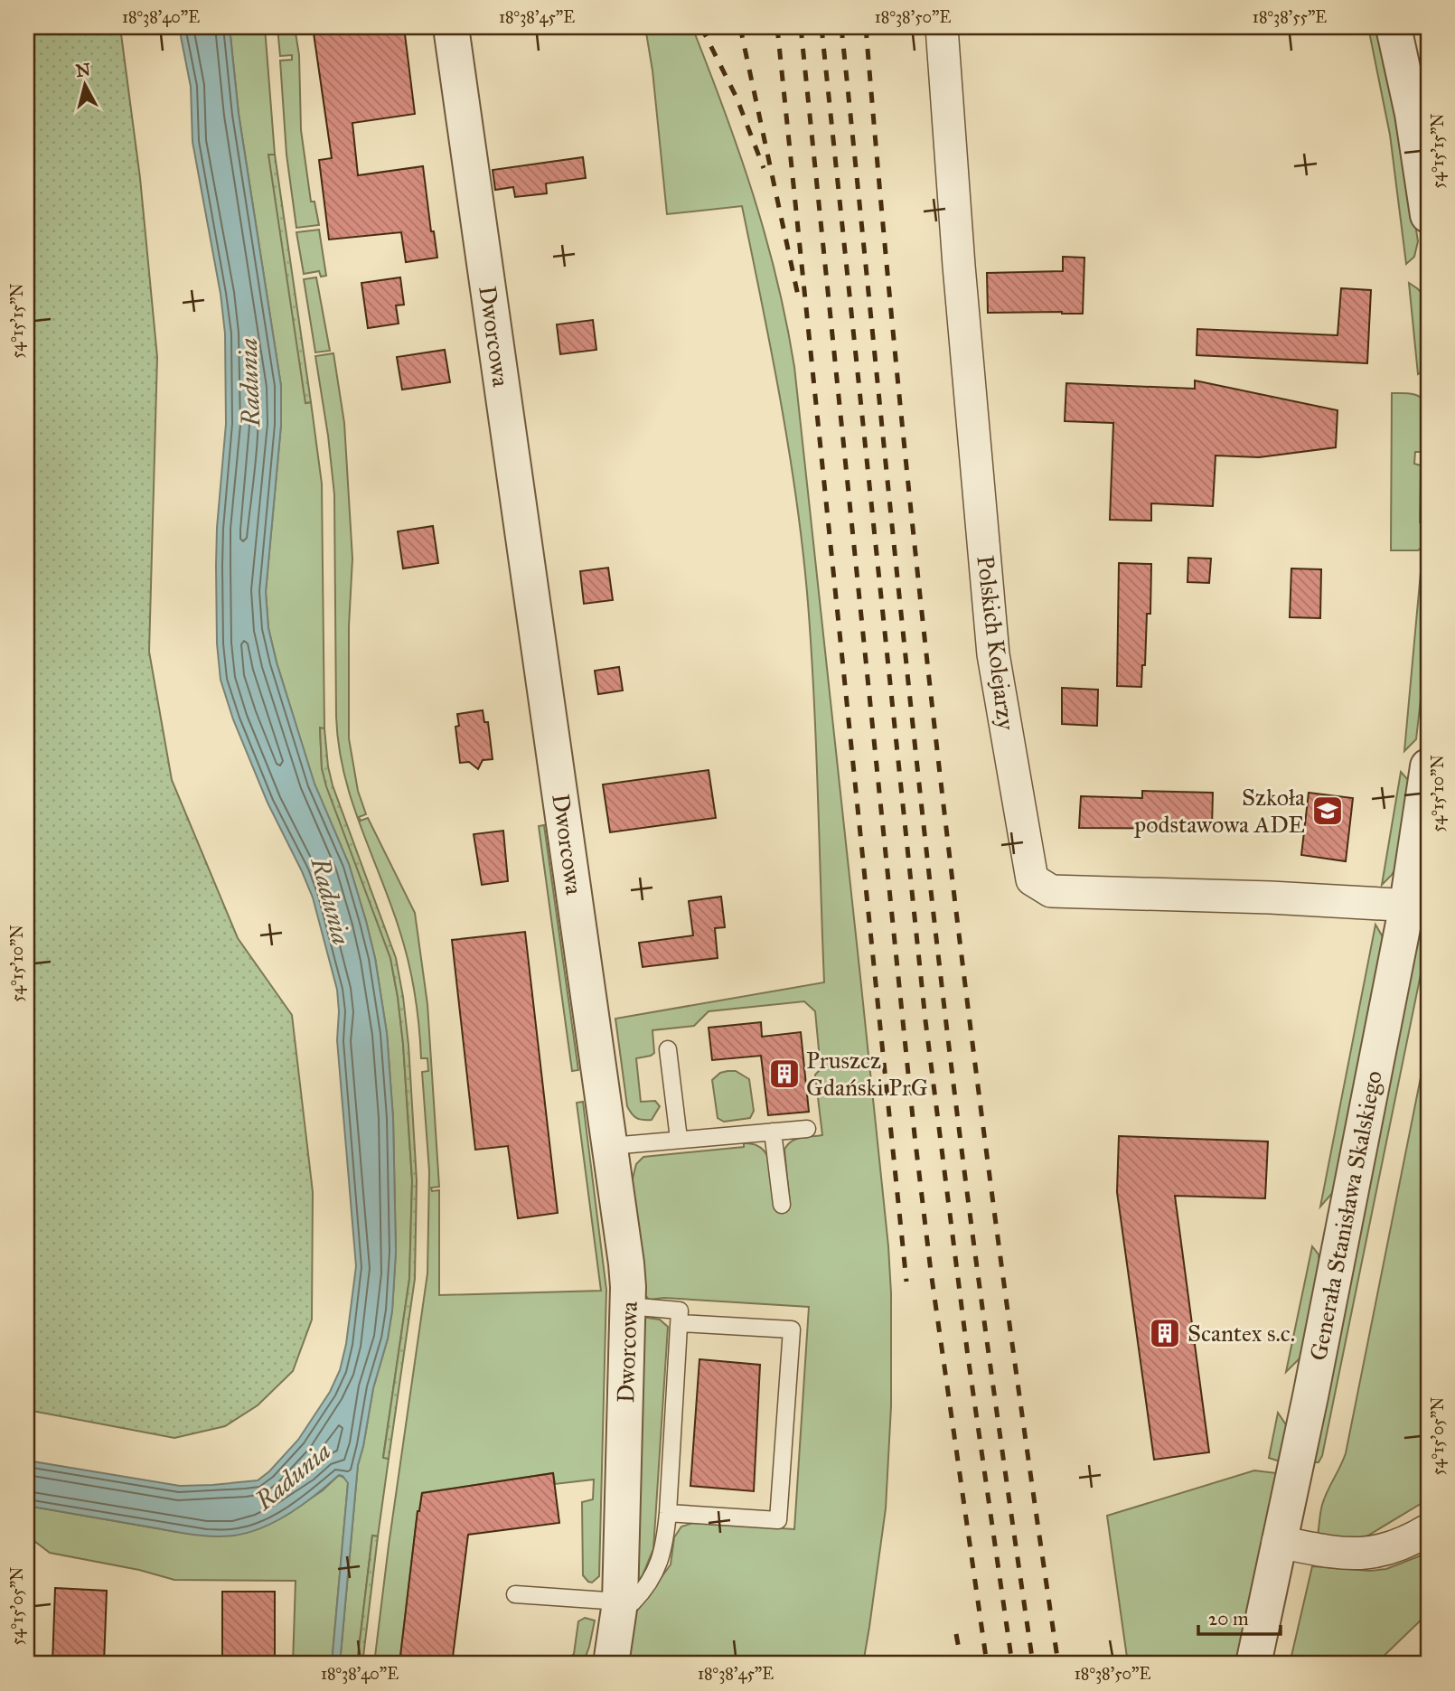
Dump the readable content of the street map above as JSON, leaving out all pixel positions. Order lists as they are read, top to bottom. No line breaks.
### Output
{"streets":{"street":["Dworcowa","Polskich Kolejarzy","Generała Stanisława Skalskiego"]},"crossings":[["Polskich Kolejarzy","Generała Stanisława Skalskiego"]],"water":["Radunia"],"places":{"school or university":["Szkoła podstawowa ADE"],"building":["Pruszcz Gdański PrG","Scantex s.c."]},"scale_bar":"20 m","north":"top","coordinates":["18°38'40\"E","18°38'45\"E","18°38'50\"E","18°38'55\"E","54°15'15\"N","54°15'10\"N","54°15'05\"N"]}
